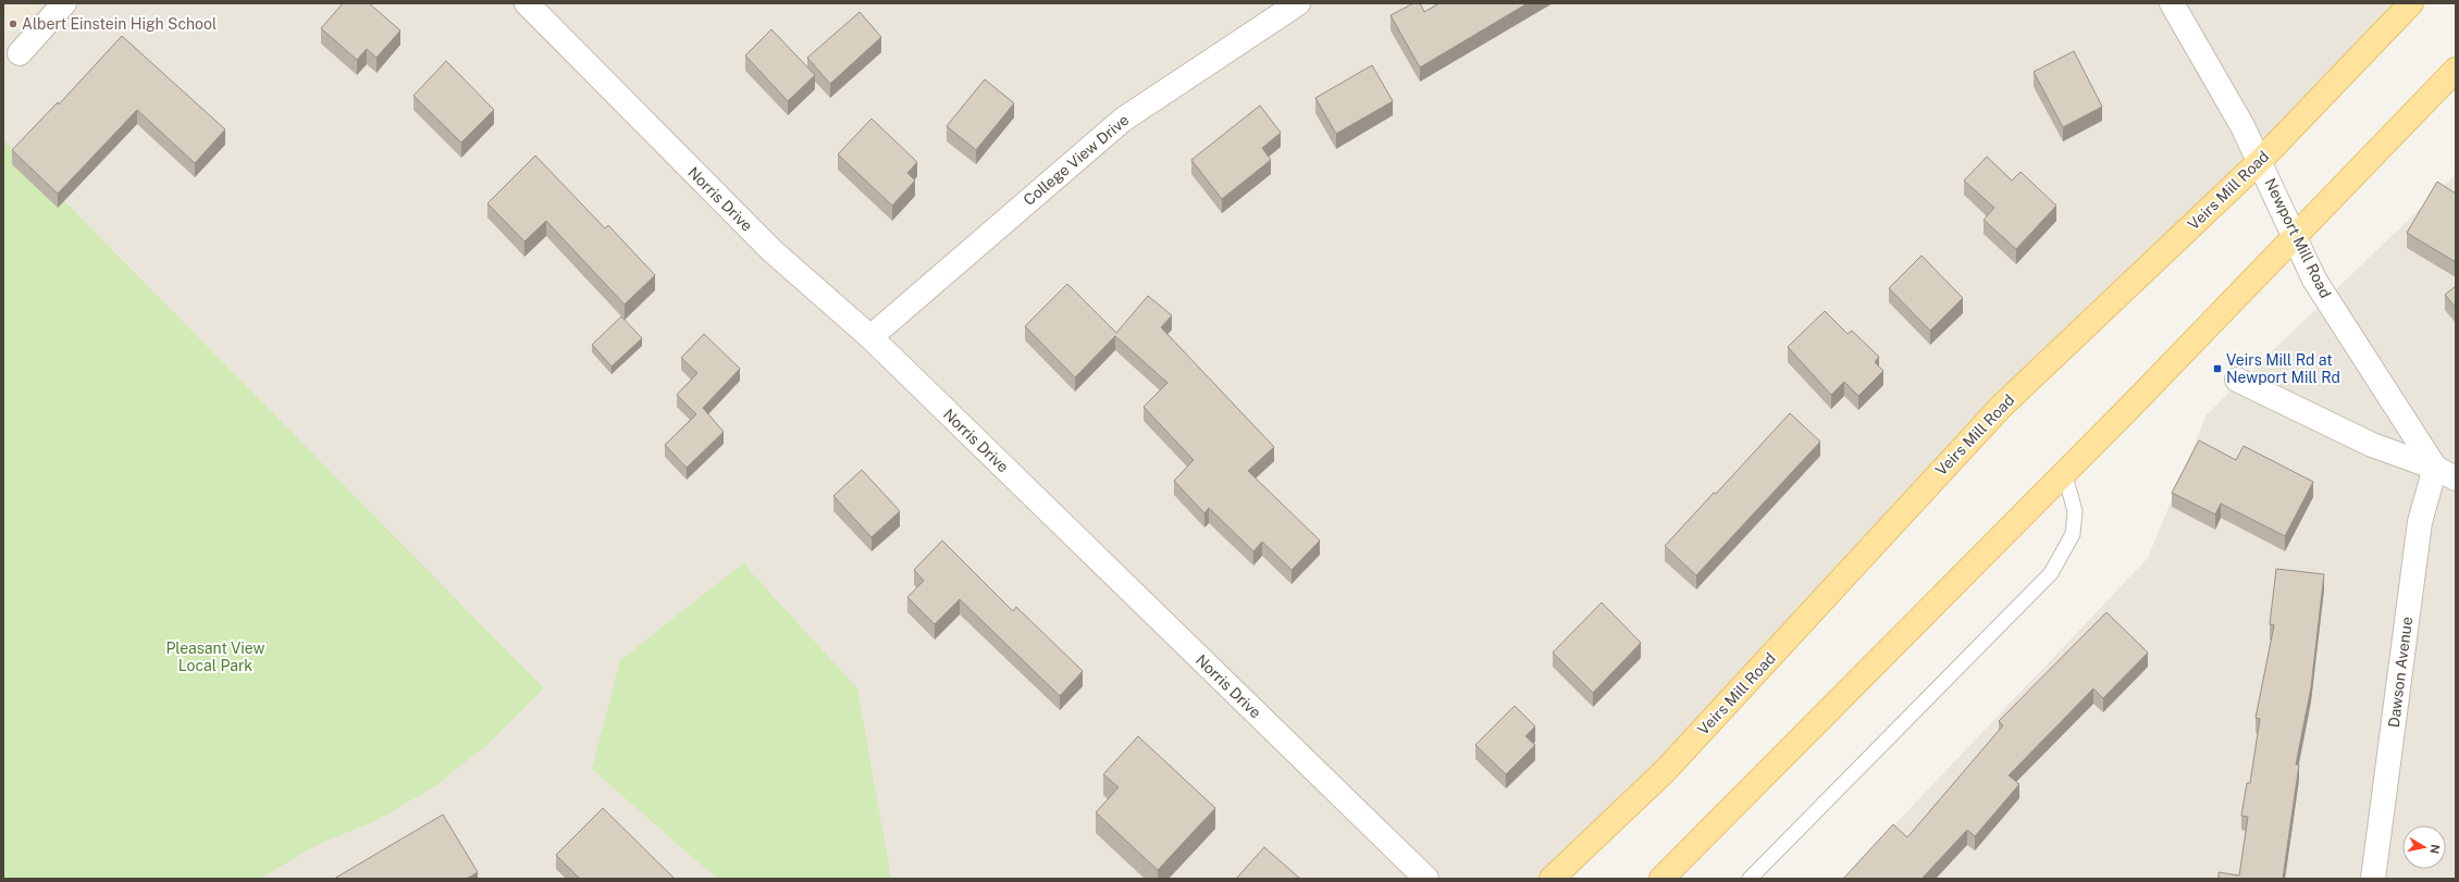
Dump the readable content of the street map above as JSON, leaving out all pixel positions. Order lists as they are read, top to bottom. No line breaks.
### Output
{"streets":{"main road":["Veirs Mill Road"],"street":["College View Drive","Norris Drive","Newport Mill Road","Dawson Avenue"]},"crossings":[["College View Drive","Norris Drive"],["Veirs Mill Road","Newport Mill Road"],["Newport Mill Road","Dawson Avenue"]],"parks":["Pleasant View Local Park"],"places":{"other":["Albert Einstein High School"],"transit":["Veirs Mill Rd at Newport Mill Rd"]},"north":"right"}
